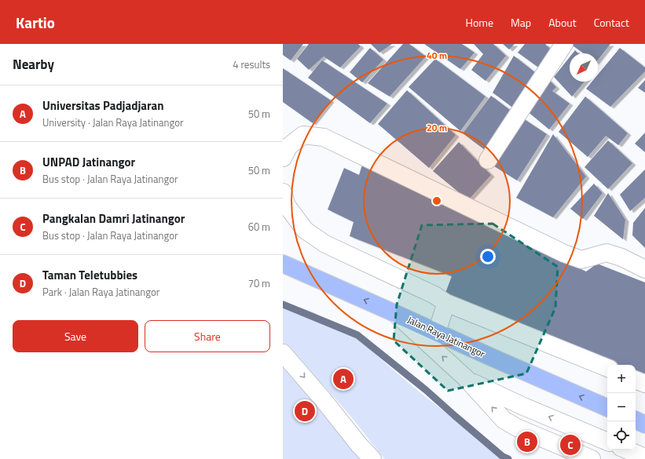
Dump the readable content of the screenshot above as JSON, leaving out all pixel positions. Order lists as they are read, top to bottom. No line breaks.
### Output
{"streets":{"highway":["Jalan Raya Jatinangor"]},"one_way":["Jalan Raya Jatinangor"],"north":"bottom left","page":{"header":"Kartio","nav":["Home","Map","About","Contact"],"heading":["Nearby","4 results"],"list":[{"mark":"A","name":"Universitas Padjadjaran","note":"University · Jalan Raya Jatinangor","value":"50 m"},{"mark":"B","name":"UNPAD Jatinangor","note":"Bus stop · Jalan Raya Jatinangor","value":"50 m"},{"mark":"C","name":"Pangkalan Damri Jatinangor","note":"Bus stop · Jalan Raya Jatinangor","value":"60 m"},{"mark":"D","name":"Taman Teletubbies","note":"Park · Jalan Raya Jatinangor","value":"70 m"}],"buttons":["Save","Share"],"map_buttons":["+","−"],"pins":["A","D","B","C"]},"rings":["40 m","20 m"]}
